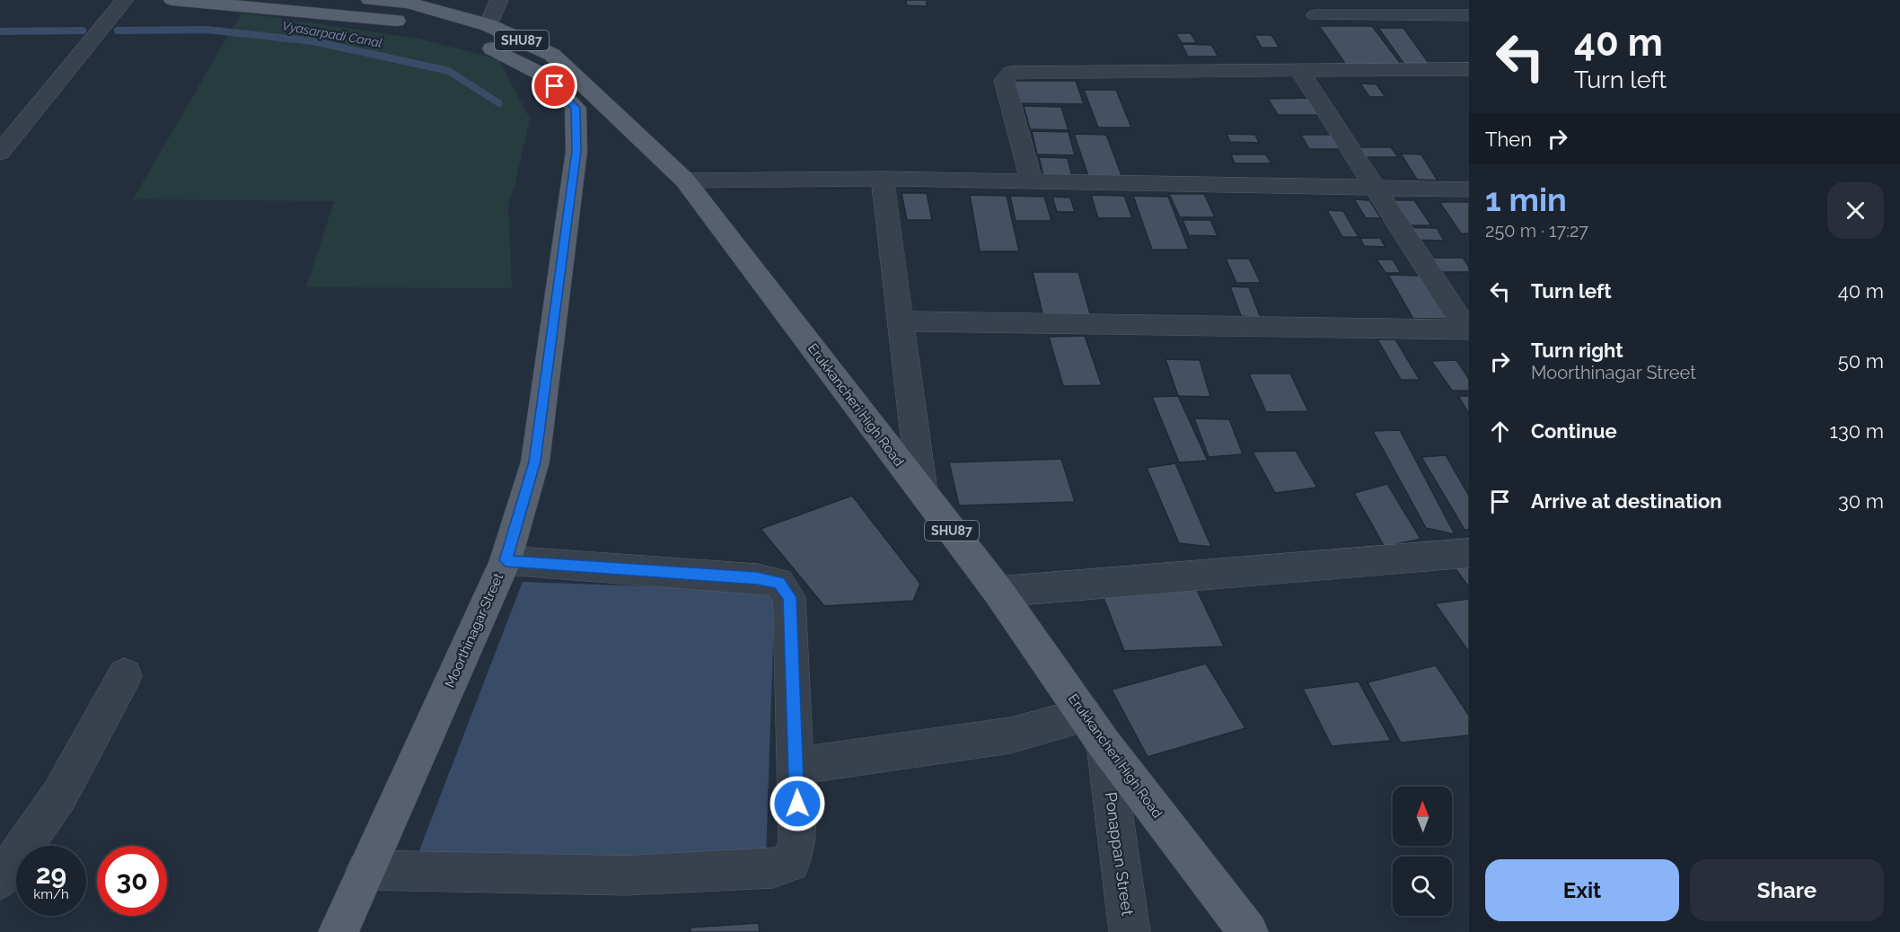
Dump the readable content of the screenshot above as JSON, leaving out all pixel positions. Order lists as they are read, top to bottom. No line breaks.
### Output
{"streets":{"main road":["SHU87","Erukkancheri High Road","Moorthinagar Street"],"street":["Ponappan Street"]},"crossings":[["Erukkancheri High Road","Ponappan Street"]],"water":["Vyasarpadi Canal"],"north":"top","page":{"turn":["40 m","Turn left"],"then":"Then","heading":["1 min","250 m · 17:27"],"list":[{"name":"Turn left","value":"40 m"},{"name":"Turn right","note":"Moorthinagar Street","value":"50 m"},{"name":"Continue","value":"130 m"},{"name":"Arrive at destination","value":"30 m"}],"speed":"29 km/h","limit":"30","buttons":["Exit","Share"]}}
